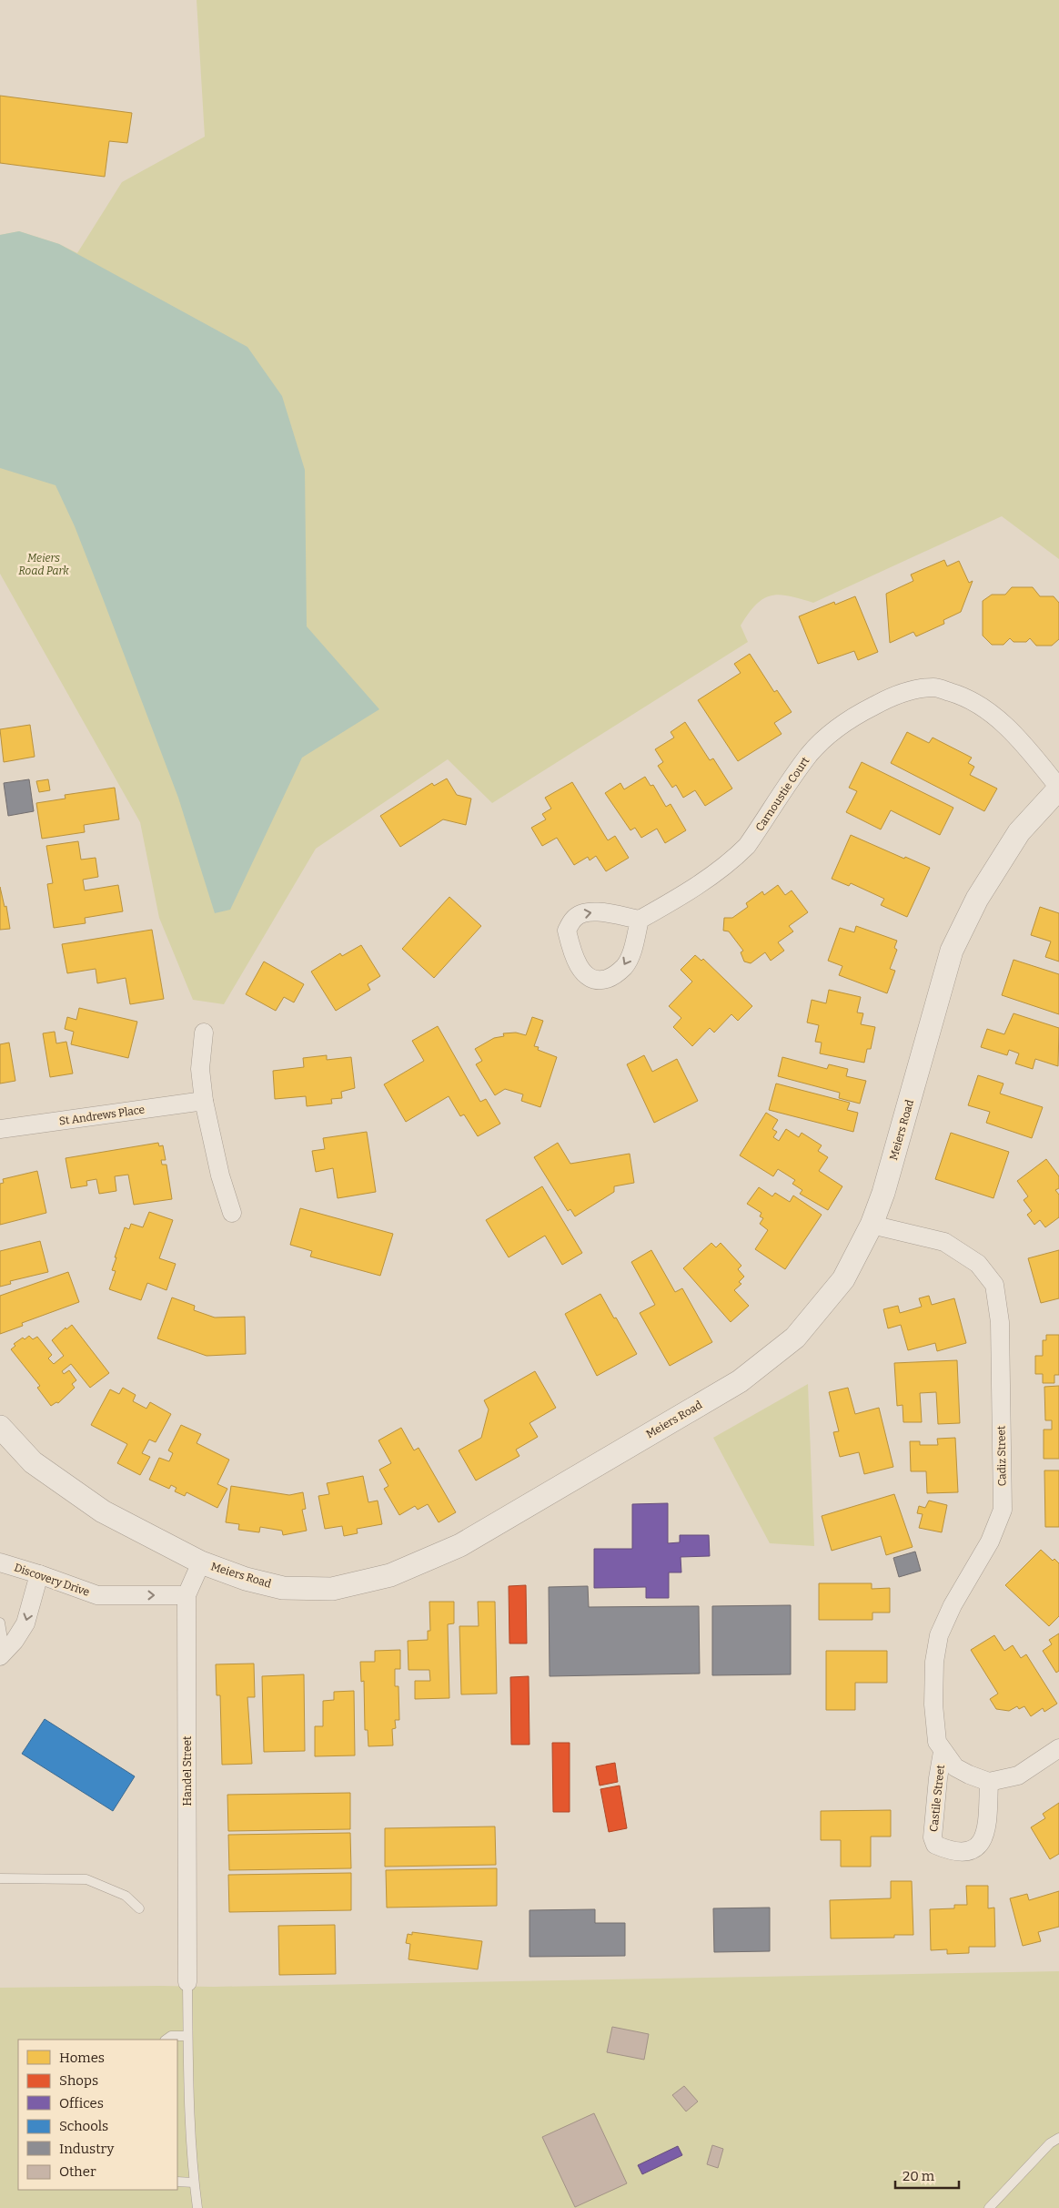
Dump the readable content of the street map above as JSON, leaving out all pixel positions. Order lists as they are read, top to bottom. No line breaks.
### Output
{"streets":{"street":["Carnoustie Court","St Andrews Place","Meiers Road","Cadiz Street","Discovery Drive","Handel Street","Castile Street"]},"crossings":[["Carnoustie Court","Meiers Road"],["Meiers Road","Cadiz Street"],["Meiers Road","Handel Street"],["Cadiz Street","Castile Street"],["Discovery Drive","Handel Street"]],"one_way":["Discovery Drive"],"parks":["Meiers Road Park"],"legend":["Homes","Shops","Offices","Schools","Industry","Other"],"scale_bar":"20 m"}
